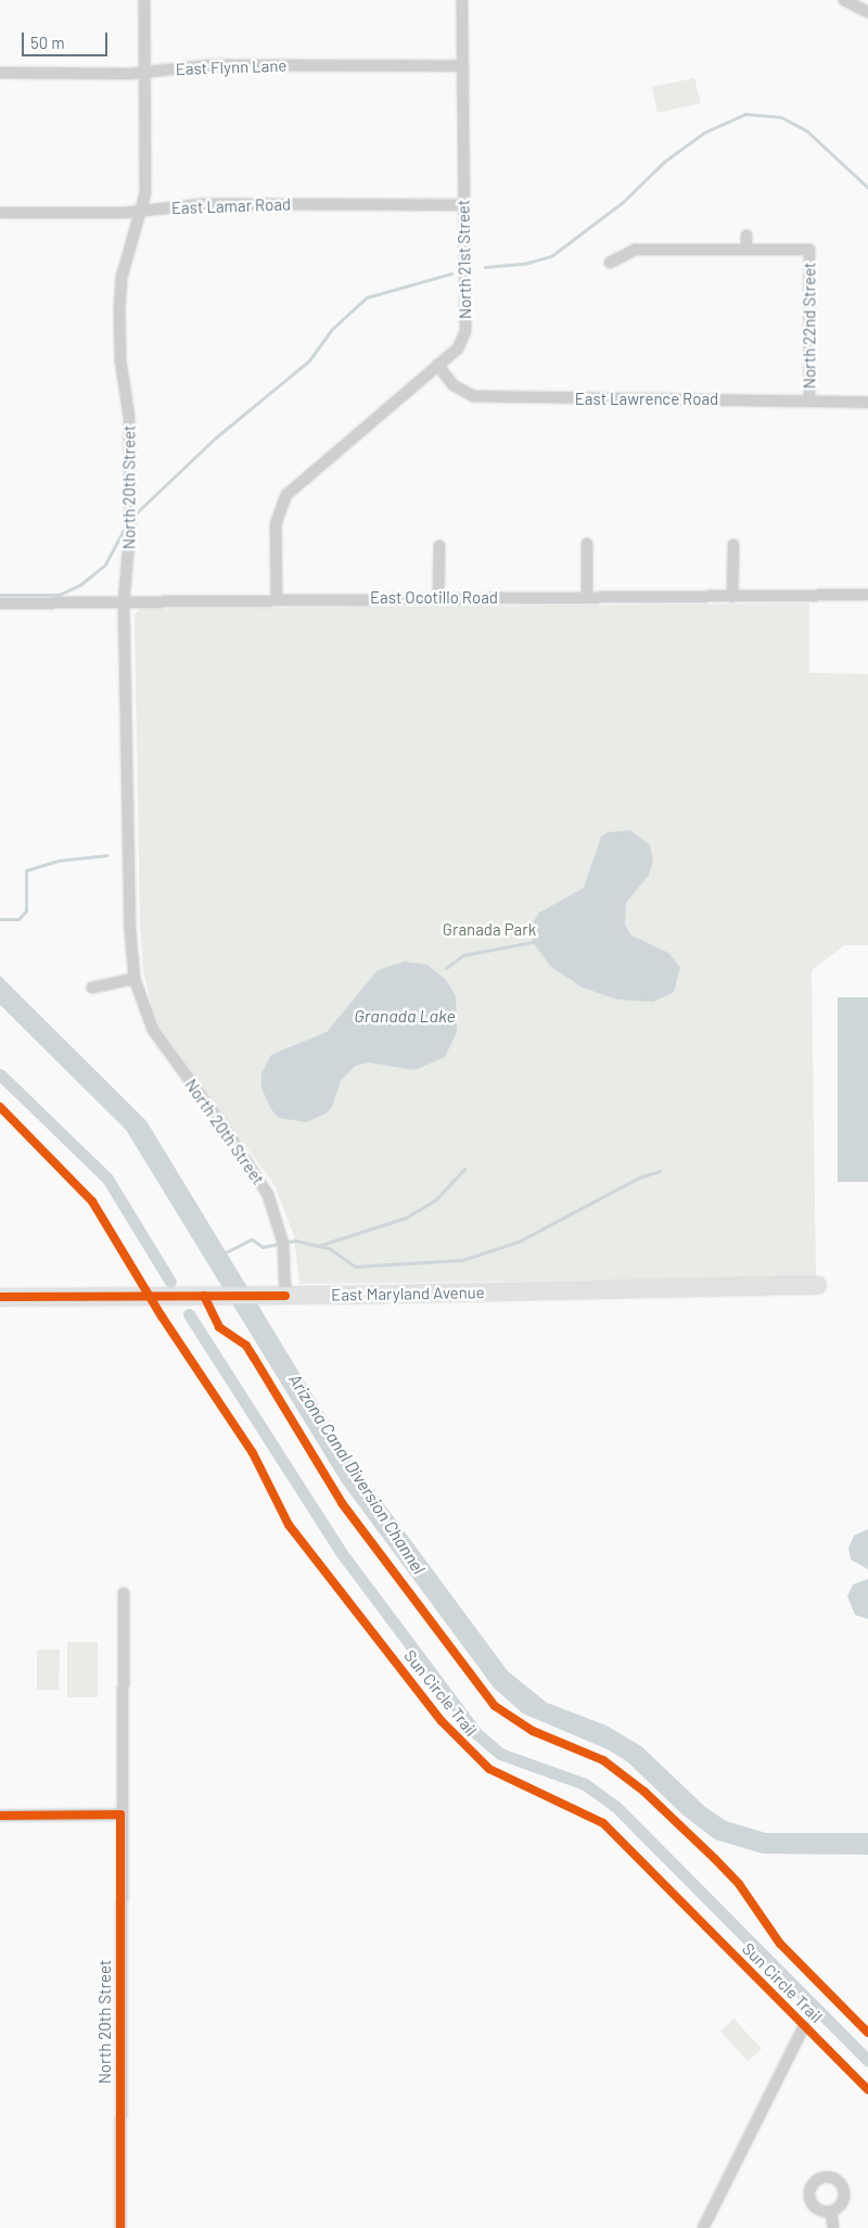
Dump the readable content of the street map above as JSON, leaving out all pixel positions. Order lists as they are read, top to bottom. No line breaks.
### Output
{"streets":{"street":["East Flynn Lane","East Lamar Road","North 21st Street","North 22nd Street","East Lawrence Road","North 20th Street","East Ocotillo Road","East Maryland Avenue"],"cycle path":["Sun Circle Trail"]},"crossings":[["East Flynn Lane","North 21st Street"],["East Flynn Lane","North 20th Street"],["East Lamar Road","North 21st Street"],["East Lamar Road","North 20th Street"],["North 21st Street","East Lawrence Road"],["North 21st Street","East Ocotillo Road"],["North 22nd Street","East Lawrence Road"],["North 20th Street","East Ocotillo Road"],["North 20th Street","East Maryland Avenue"]],"water":["Granada Lake","Arizona Canal Diversion Channel"],"parks":["Granada Park"],"scale_bar":"50 m"}
